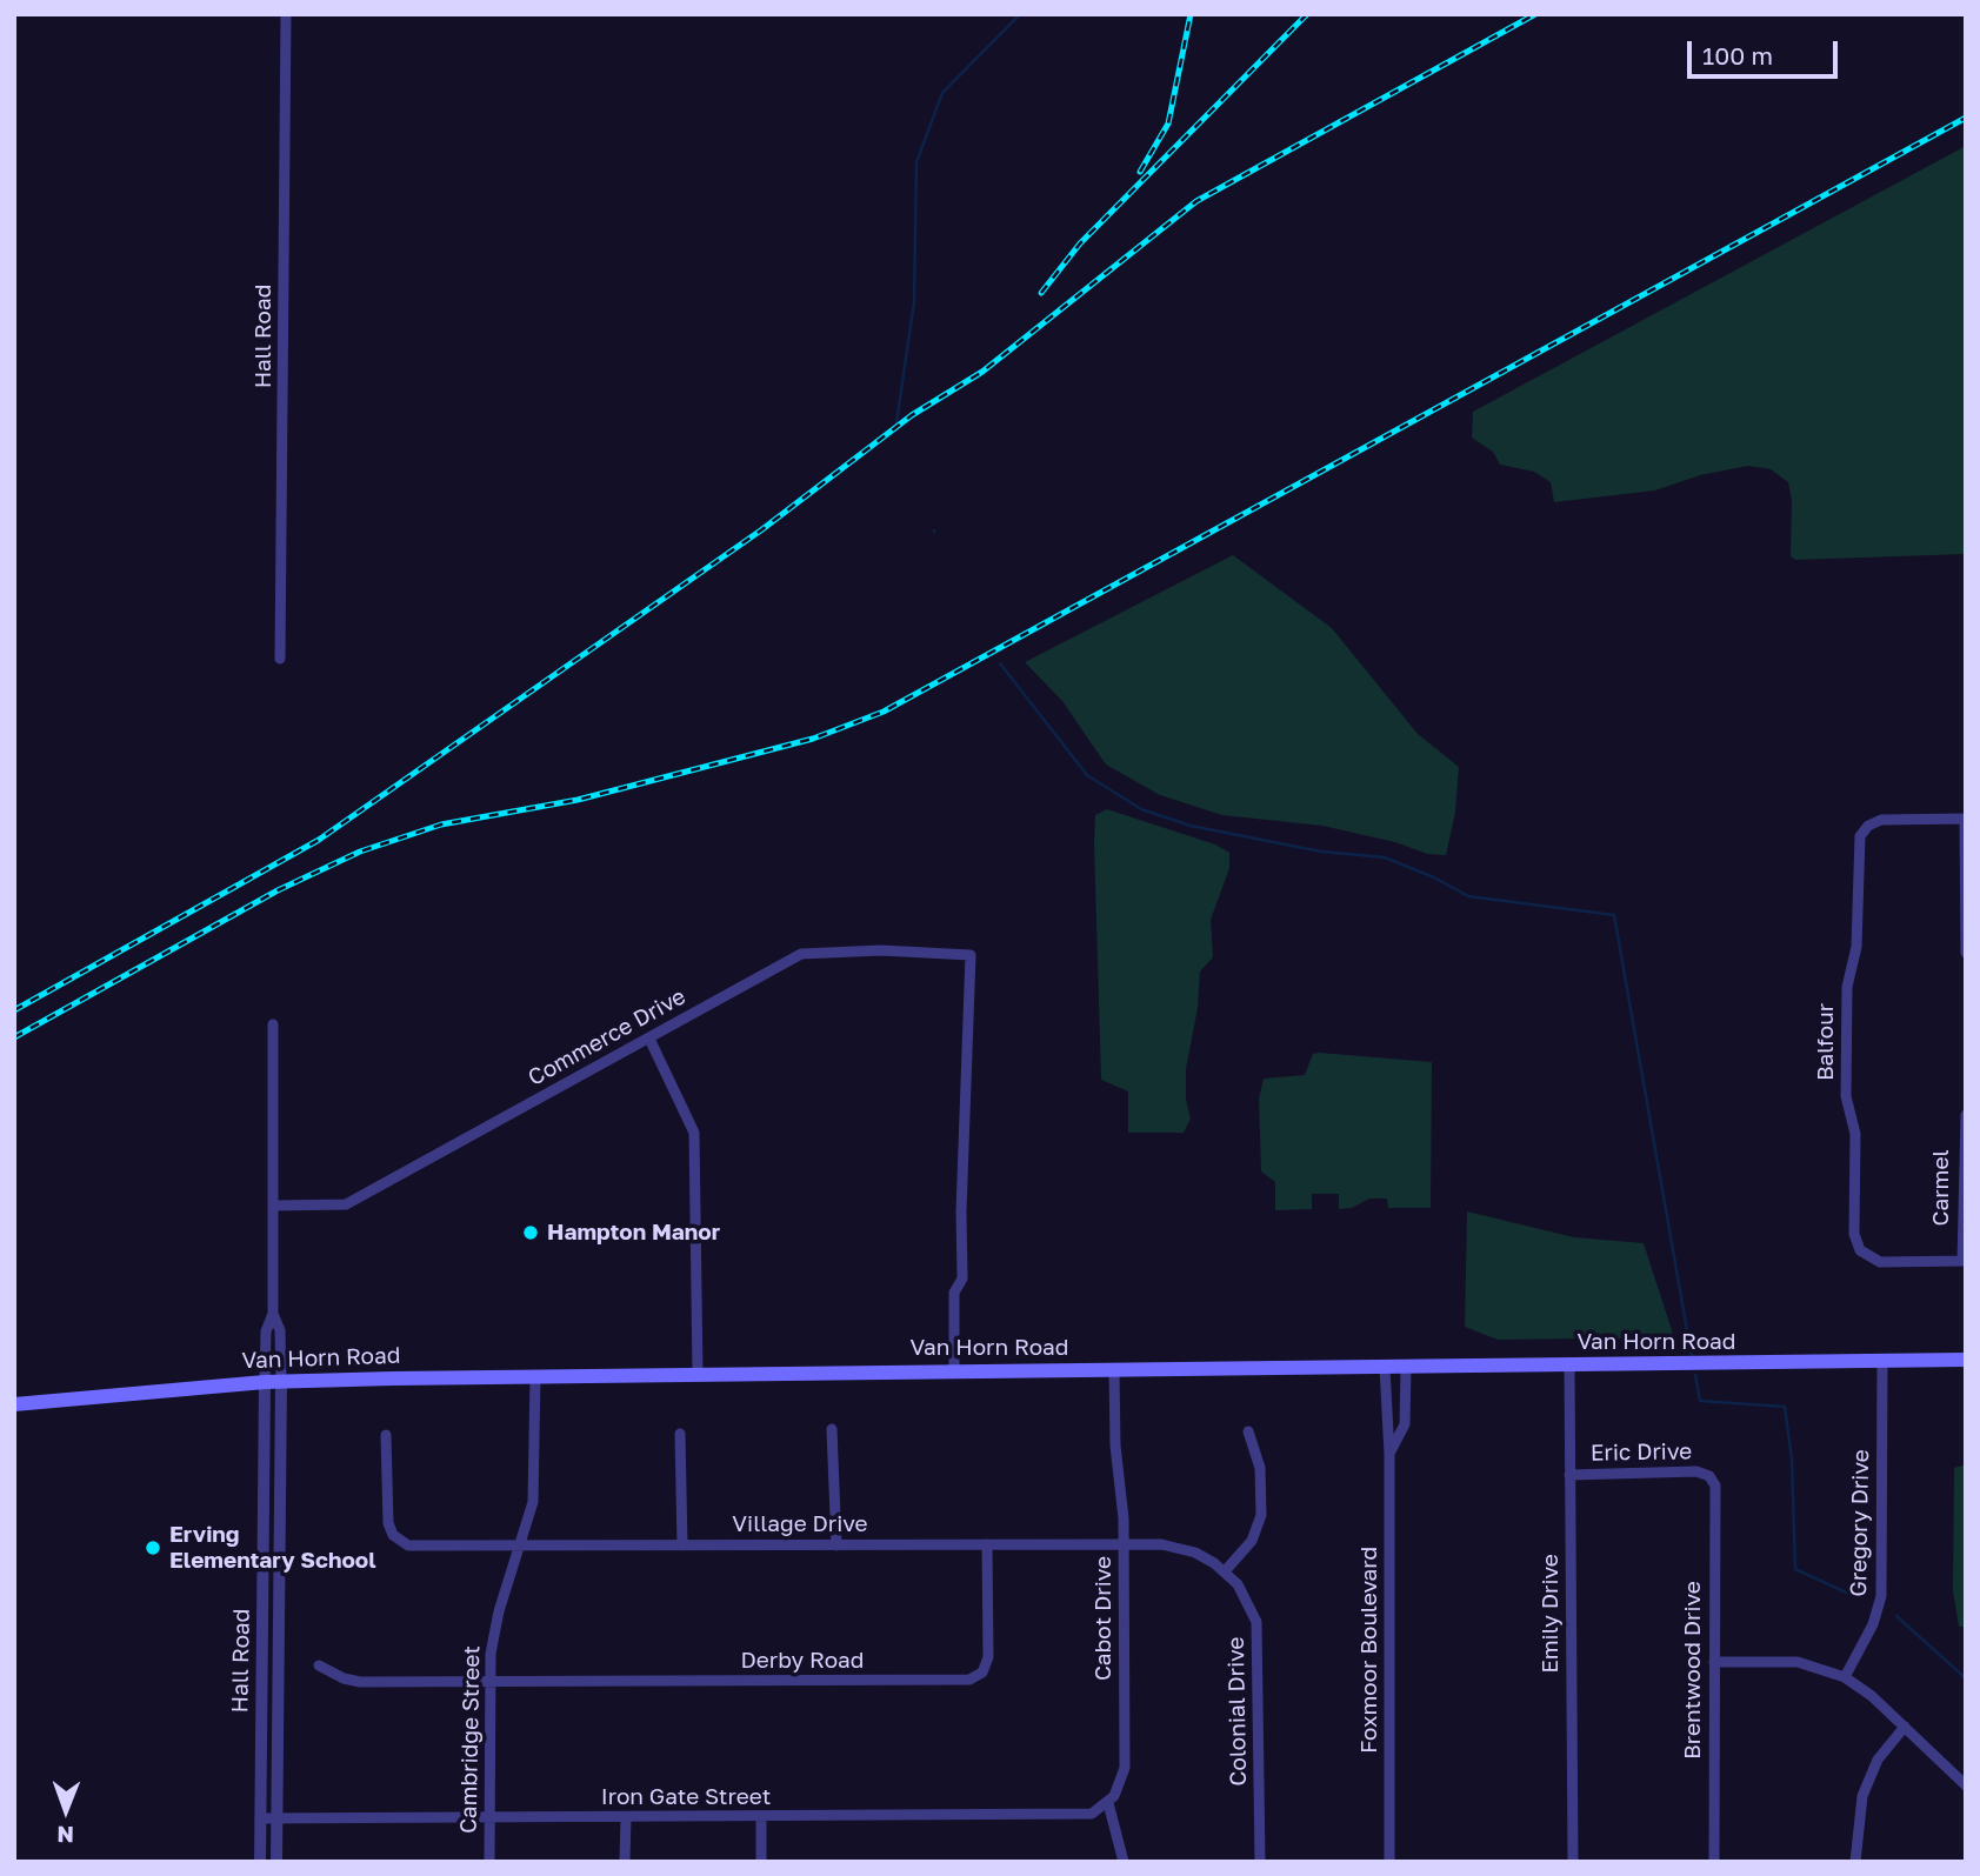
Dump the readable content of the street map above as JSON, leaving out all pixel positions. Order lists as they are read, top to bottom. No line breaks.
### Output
{"streets":{"main road":["Van Horn Road"],"street":["Hall Road","Commerce Drive","Balfour","Carmel","Eric Drive","Gregory Drive","Village Drive","Emily Drive","Cabot Drive","Foxmoor Boulevard","Derby Road","Brentwood Drive","Colonial Drive","Cambridge Street","Iron Gate Street"]},"crossings":[["Hall Road","Commerce Drive"],["Hall Road","Van Horn Road"],["Hall Road","Iron Gate Street"],["Commerce Drive","Van Horn Road"],["Balfour","Carmel"],["Van Horn Road","Gregory Drive"],["Van Horn Road","Emily Drive"],["Van Horn Road","Cabot Drive"],["Van Horn Road","Foxmoor Boulevard"],["Van Horn Road","Cambridge Street"],["Eric Drive","Emily Drive"],["Eric Drive","Brentwood Drive"],["Village Drive","Cabot Drive"],["Village Drive","Derby Road"],["Village Drive","Colonial Drive"],["Village Drive","Cambridge Street"],["Cabot Drive","Iron Gate Street"],["Derby Road","Cambridge Street"],["Cambridge Street","Iron Gate Street"]],"places":["Hampton Manor","Erving Elementary School"],"scale_bar":"100 m","north":"bottom"}
